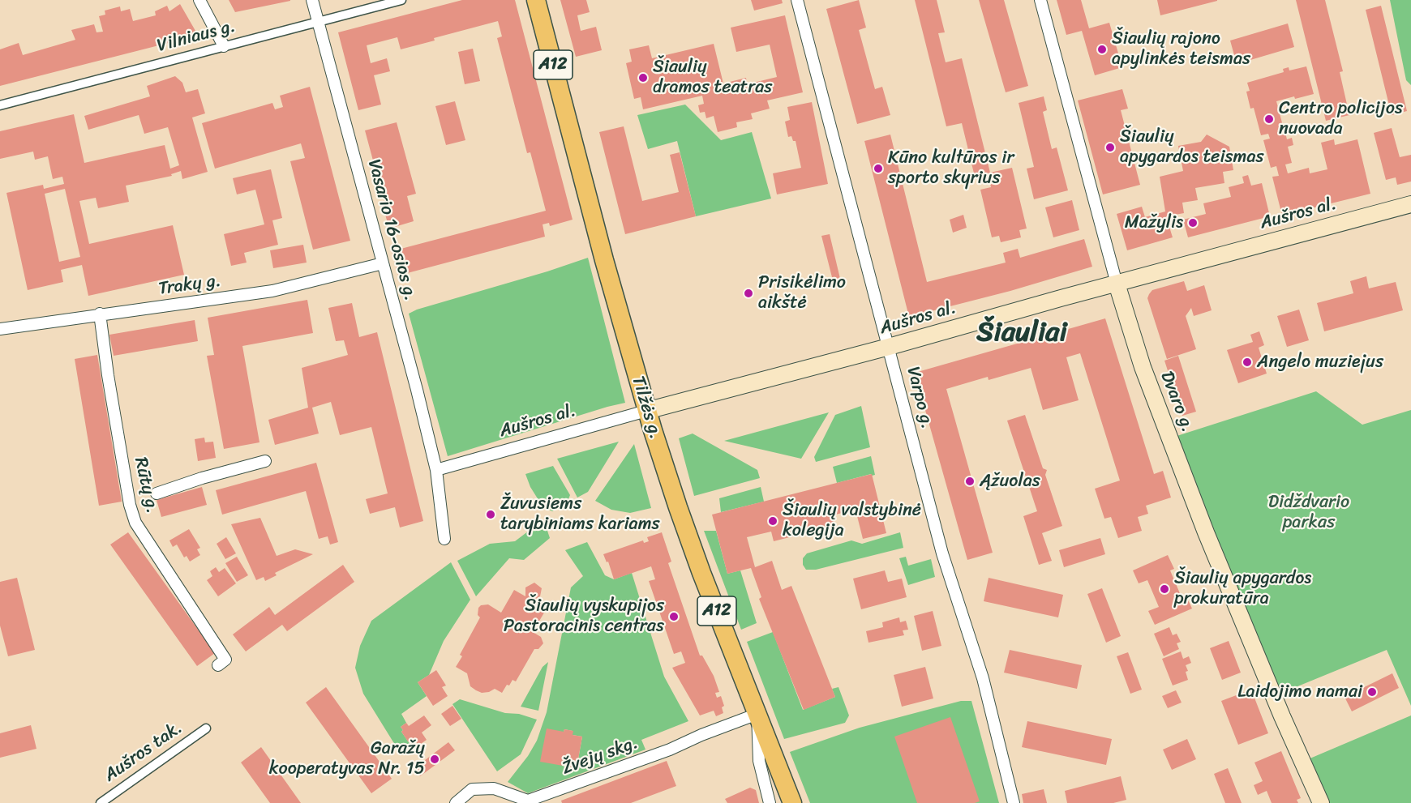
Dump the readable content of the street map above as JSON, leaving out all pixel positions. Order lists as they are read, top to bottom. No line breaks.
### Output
{"streets":{"highway":["A12","Tilžės g."],"main road":["Aušros al.","Dvaro g."],"street":["Vilniaus g.","Vasario 16-osios g.","Trakų g.","Varpo g.","Rūtų g.","Aušros tak.","Žvejų skg."]},"crossings":[["Vilniaus g.","Vasario 16-osios g."],["Aušros al.","Vasario 16-osios g."],["Aušros al.","Varpo g."],["Aušros al.","Dvaro g."],["Aušros al.","Tilžės g."],["Vasario 16-osios g.","Trakų g."],["Trakų g.","Rūtų g."],["Tilžės g.","Žvejų skg."]],"districts":["Šiauliai"],"parks":["Didždvario parkas"],"places":["Šiaulių rajono apylinkės teismas","Šiaulių dramos teatras","Centro policijos nuovada","Šiaulių apygardos teismas","Kūno kultūros ir sporto skyrius","Mažylis","Prisikėlimo aikštė","Angelo muziejus","Ąžuolas","Žuvusiems tarybiniams kariams","Šiaulių valstybinė kolegija","Šiaulių apygardos prokuratūra","Šiaulių vyskupijos Pastoracinis centras","Laidojimo namai","Garažų kooperatyvas Nr. 15"]}
